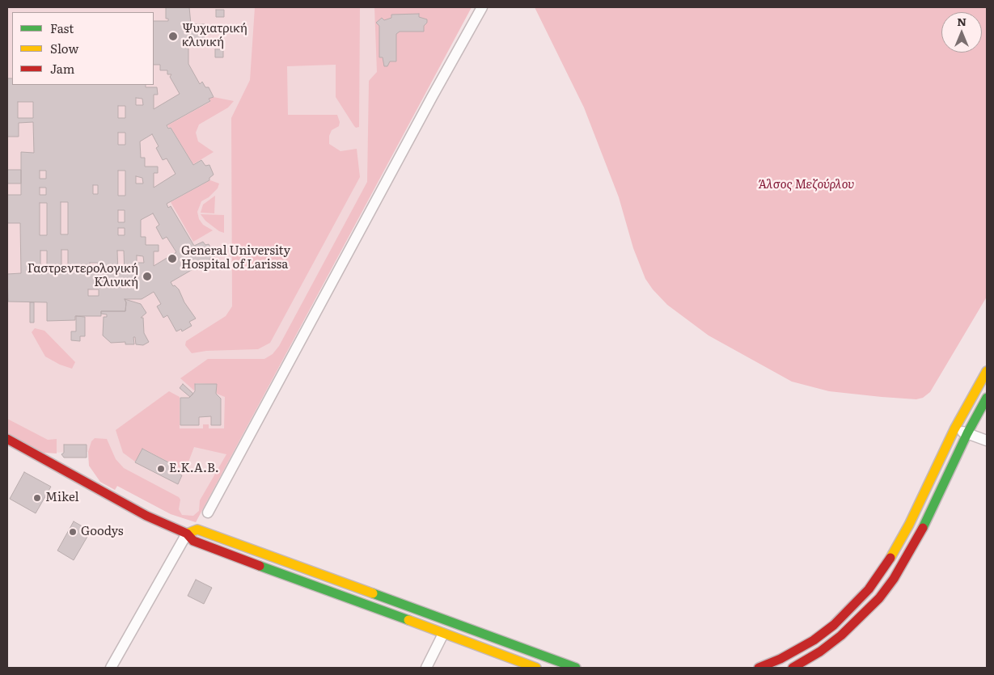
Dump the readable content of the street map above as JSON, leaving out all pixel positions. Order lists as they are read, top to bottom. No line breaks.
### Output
{"parks":["Άλσος Μεζούρλου"],"places":["Ψυχιατρική κλινική","General University Hospital of Larissa","Γαστρεντερολογική Κλινική","E.K.A.B.","Mikel","Goodys"],"legend":["Fast","Slow","Jam"],"north":"top"}
